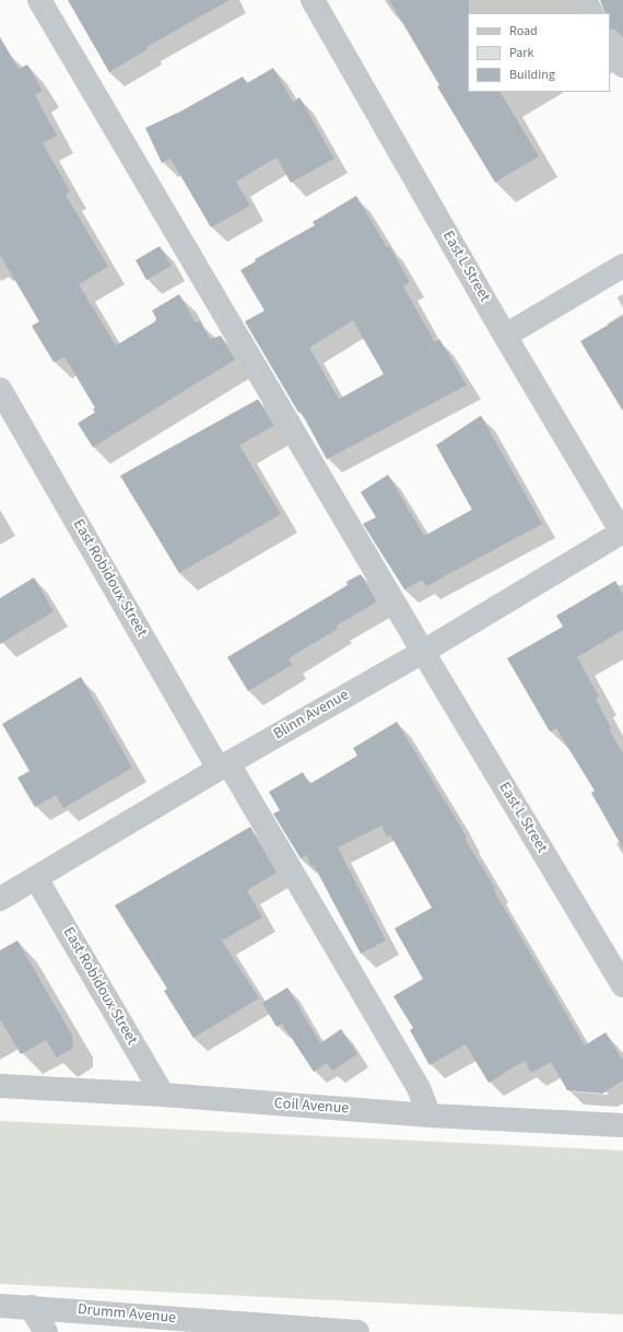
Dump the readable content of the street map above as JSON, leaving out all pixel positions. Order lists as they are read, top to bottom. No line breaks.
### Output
{"streets":{"street":["East L Street","East Robidoux Street","Blinn Avenue","Coil Avenue","Drumm Avenue"]},"crossings":[["East L Street","Blinn Avenue"],["East Robidoux Street","Blinn Avenue"],["East Robidoux Street","Coil Avenue"]],"legend":["Road","Park","Building"]}
